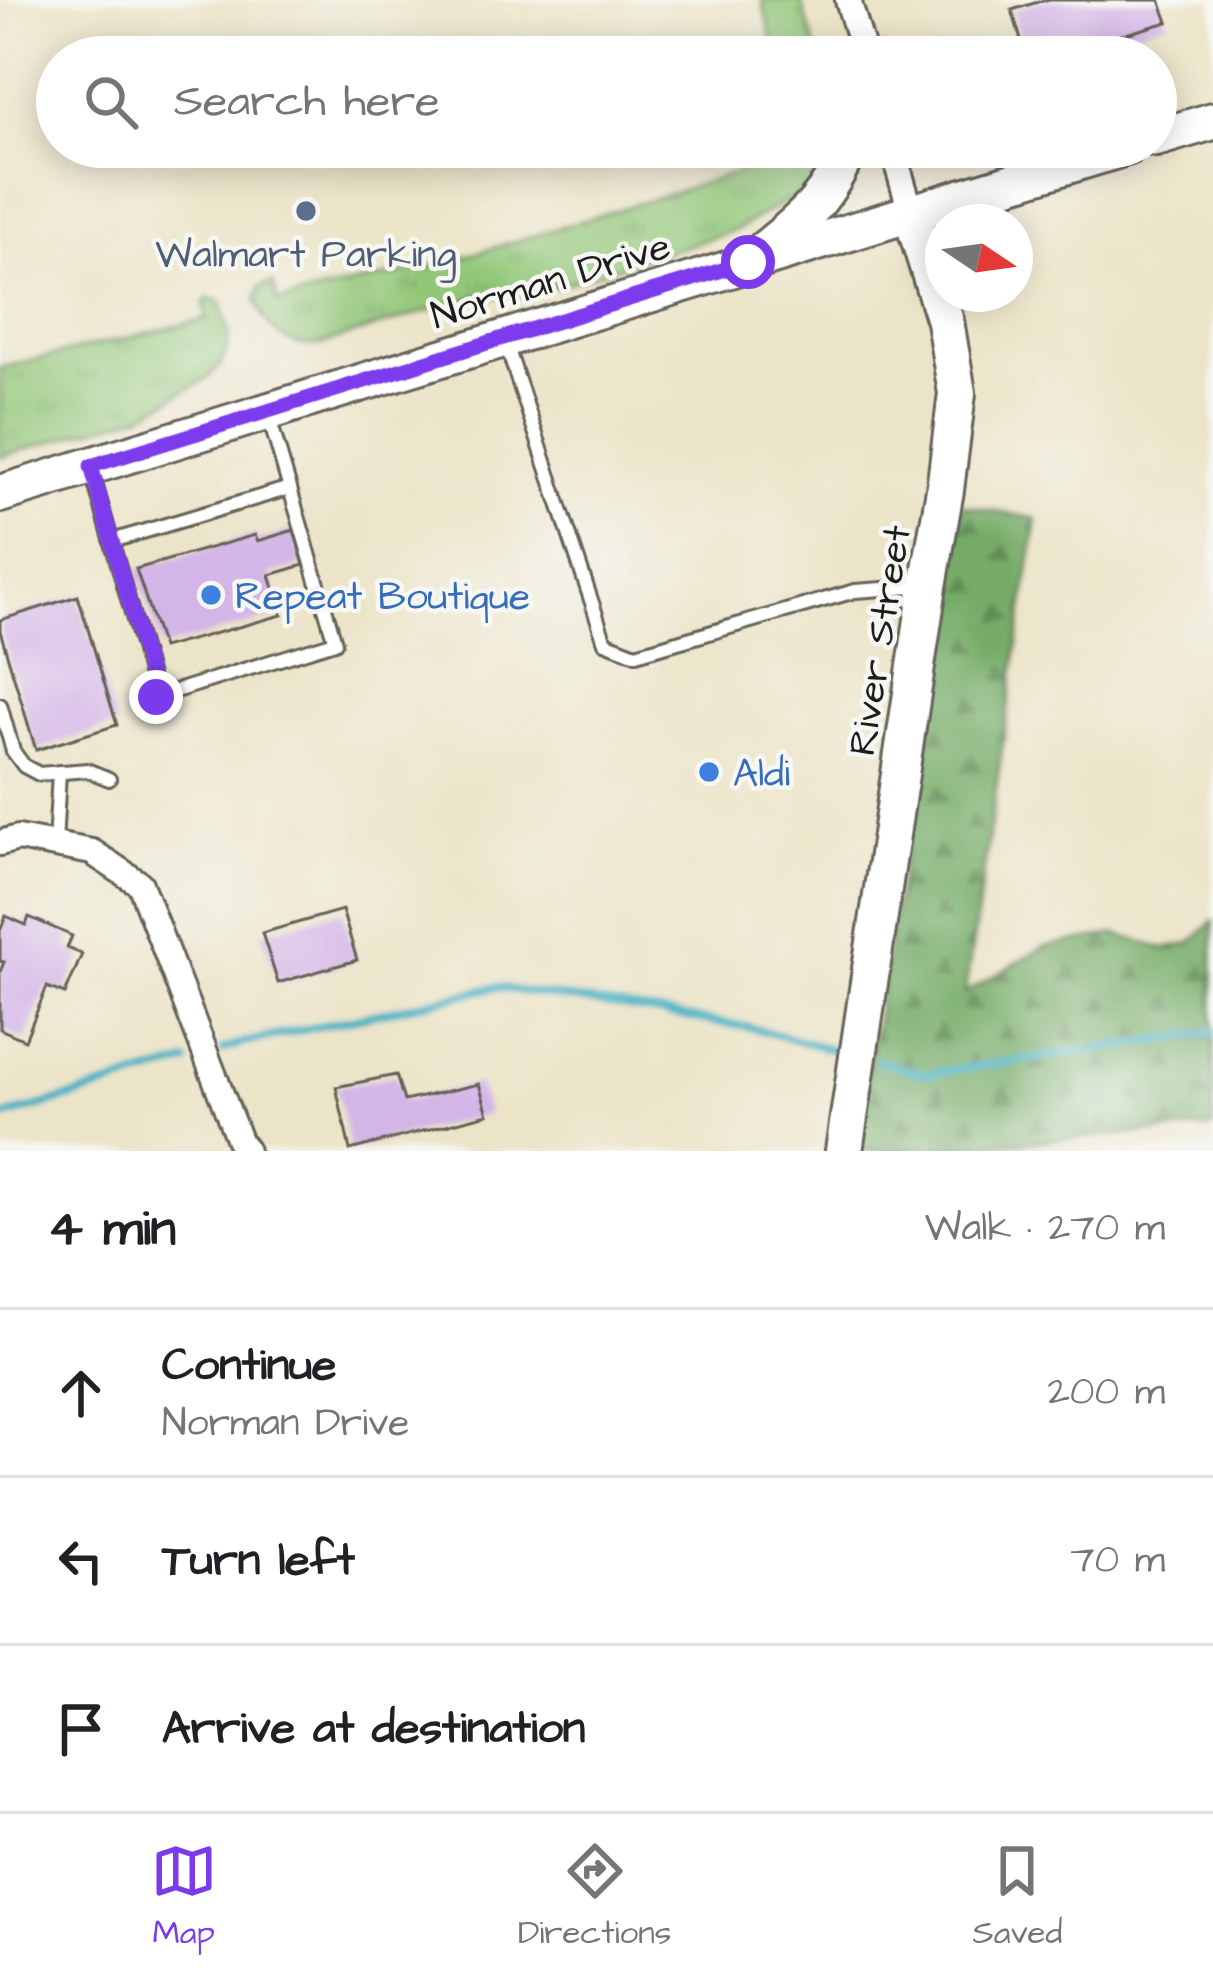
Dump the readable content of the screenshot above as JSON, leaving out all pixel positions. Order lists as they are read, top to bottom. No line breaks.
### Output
{"streets":{"street":["Norman Drive","River Street"]},"crossings":[["Norman Drive","River Street"]],"places":["Walmart Parking","Repeat Boutique","Aldi"],"north":"right","page":{"search":"Search here","heading":["4 min","Walk · 270 m"],"list":[["Continue","Norman Drive","200 m"],["Turn left","70 m"],"Arrive at destination"],"nav":["Map","Directions","Saved"]}}
